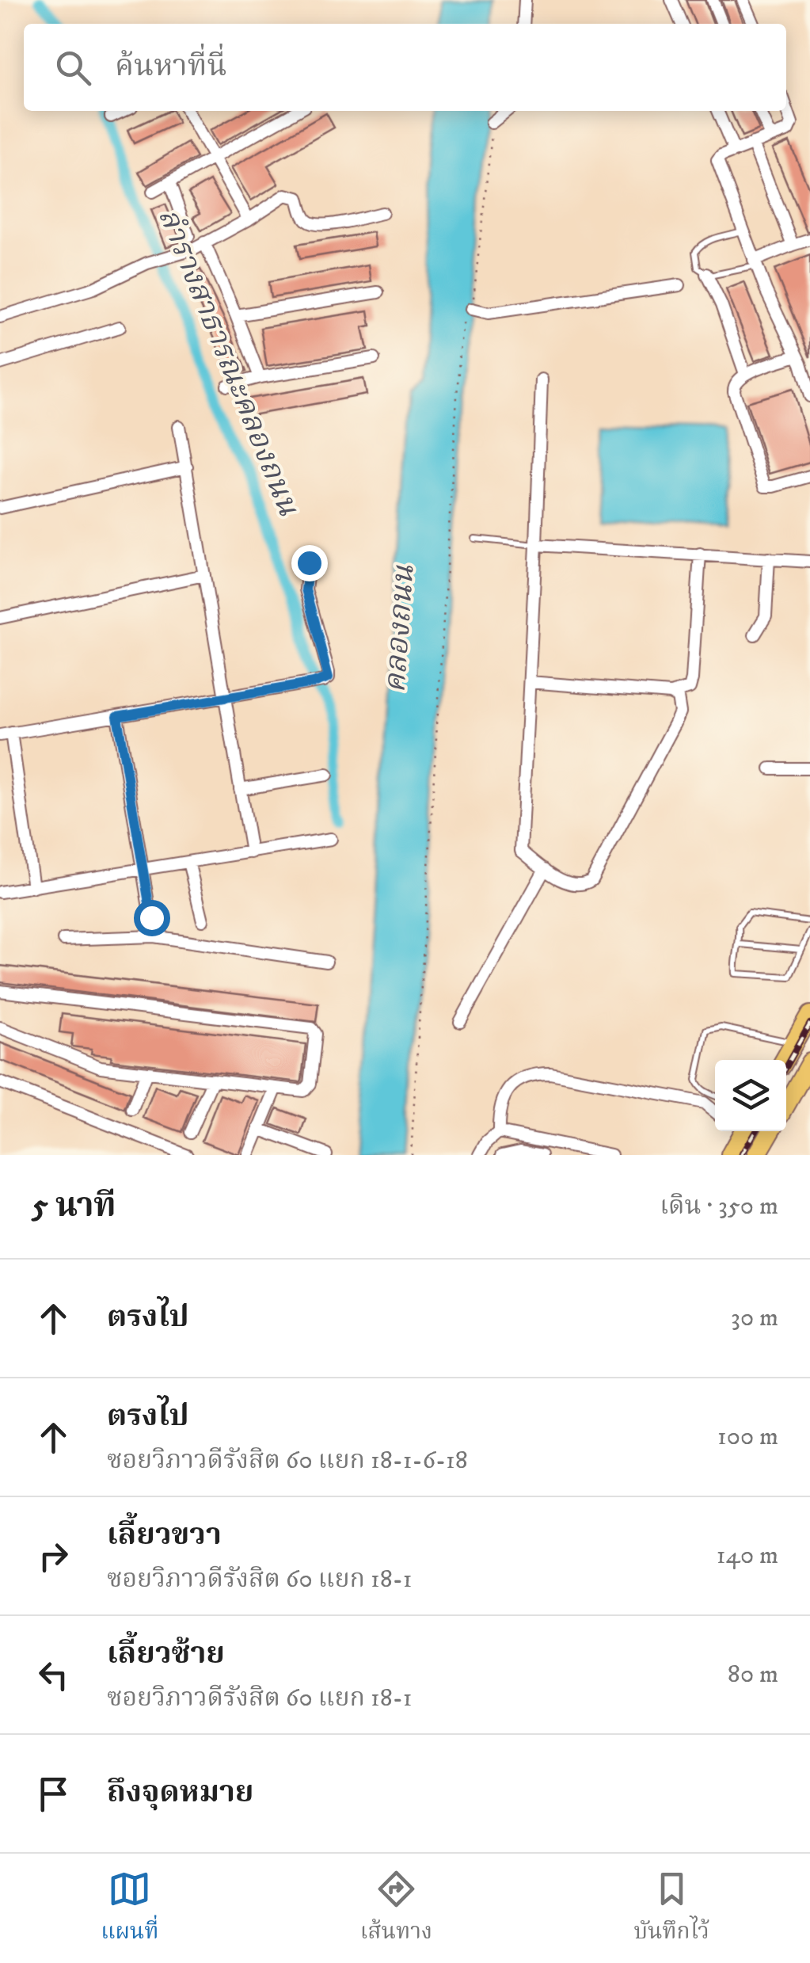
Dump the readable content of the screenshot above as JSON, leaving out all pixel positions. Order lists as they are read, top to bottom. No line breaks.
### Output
{"water":["ลำรางสาธารณะคลองถนน","คลองถนน"],"page":{"search":"ค้นหาที่นี่","heading":["5 นาที","เดิน · 350 m"],"list":[["ตรงไป","30 m"],["ตรงไป","ซอยวิภาวดีรังสิต 60 แยก 18-1-6-18","100 m"],["เลี้ยวขวา","ซอยวิภาวดีรังสิต 60 แยก 18-1","140 m"],["เลี้ยวซ้าย","ซอยวิภาวดีรังสิต 60 แยก 18-1","80 m"],"ถึงจุดหมาย"],"nav":["แผนที่","เส้นทาง","บันทึกไว้"]}}
